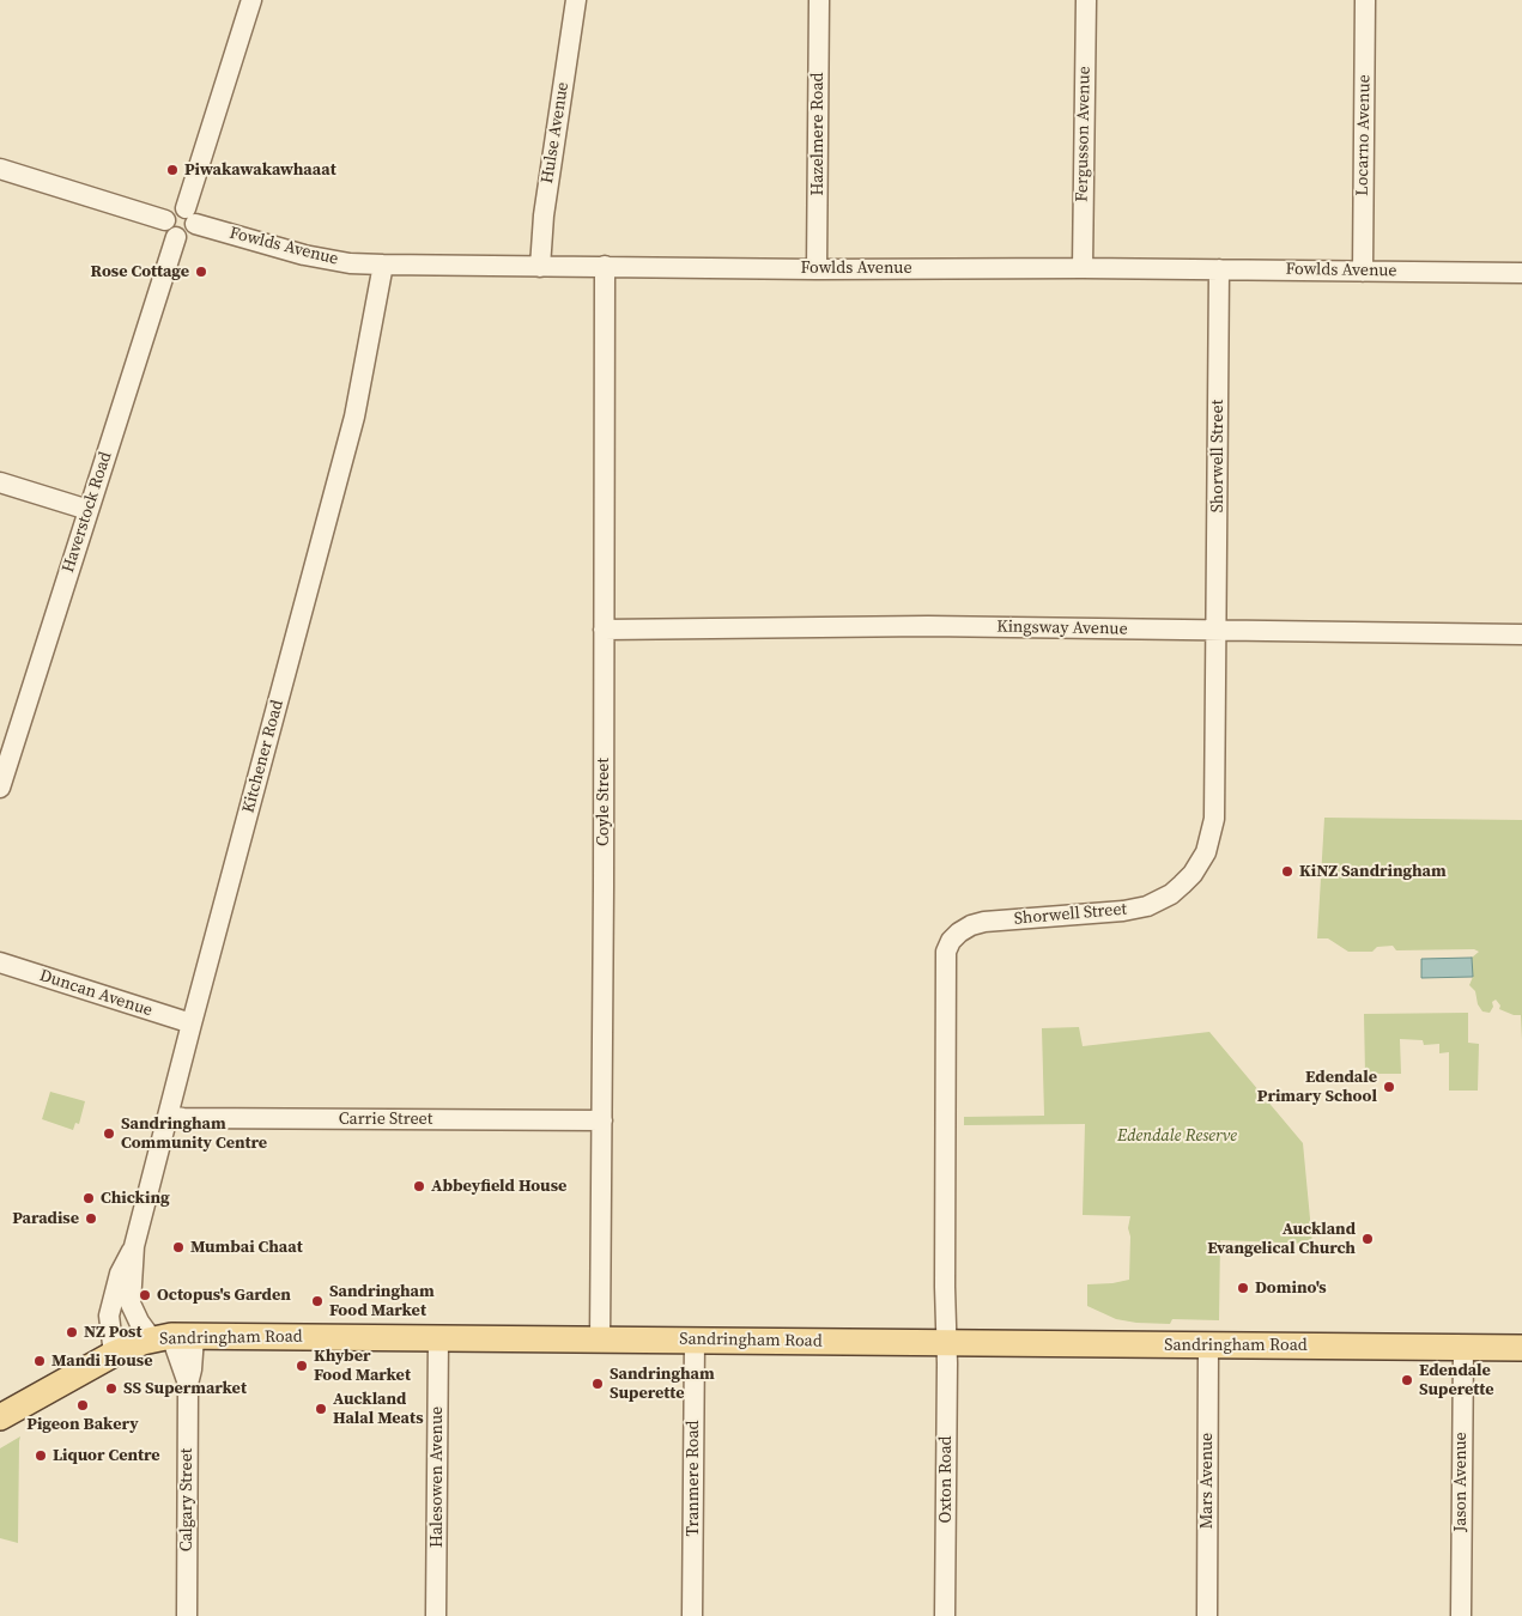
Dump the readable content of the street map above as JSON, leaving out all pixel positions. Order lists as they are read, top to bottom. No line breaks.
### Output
{"streets":{"main road":["Sandringham Road"],"street":["Hulse Avenue","Hazelmere Road","Fergusson Avenue","Locarno Avenue","Fowlds Avenue","Shorwell Street","Haverstock Road","Kingsway Avenue","Kitchener Road","Coyle Street","Duncan Avenue","Carrie Street","Halesowen Avenue","Tranmere Road","Oxton Road","Mars Avenue","Jason Avenue","Calgary Street"]},"crossings":[["Hulse Avenue","Fowlds Avenue"],["Hazelmere Road","Fowlds Avenue"],["Fergusson Avenue","Fowlds Avenue"],["Locarno Avenue","Fowlds Avenue"],["Fowlds Avenue","Shorwell Street"],["Fowlds Avenue","Kitchener Road"],["Fowlds Avenue","Coyle Street"],["Shorwell Street","Kingsway Avenue"],["Shorwell Street","Sandringham Road"],["Shorwell Street","Oxton Road"],["Kingsway Avenue","Coyle Street"],["Kitchener Road","Duncan Avenue"],["Kitchener Road","Carrie Street"],["Kitchener Road","Sandringham Road"],["Kitchener Road","Calgary Street"],["Coyle Street","Carrie Street"],["Coyle Street","Sandringham Road"],["Sandringham Road","Halesowen Avenue"],["Sandringham Road","Tranmere Road"],["Sandringham Road","Oxton Road"],["Sandringham Road","Mars Avenue"],["Sandringham Road","Jason Avenue"],["Sandringham Road","Calgary Street"]],"parks":["Edendale Reserve"],"places":["Piwakawakawhaaat","Rose Cottage","KiNZ Sandringham","Edendale Primary School","Sandringham Community Centre","Abbeyfield House","Chicking","Paradise","Auckland Evangelical Church","Mumbai Chaat","Domino's","Octopus's Garden","Sandringham Food Market","NZ Post","Mandi House","Khyber Food Market","Edendale Superette","Sandringham Superette","SS Supermarket","Pigeon Bakery","Auckland Halal Meats","Liquor Centre"]}
